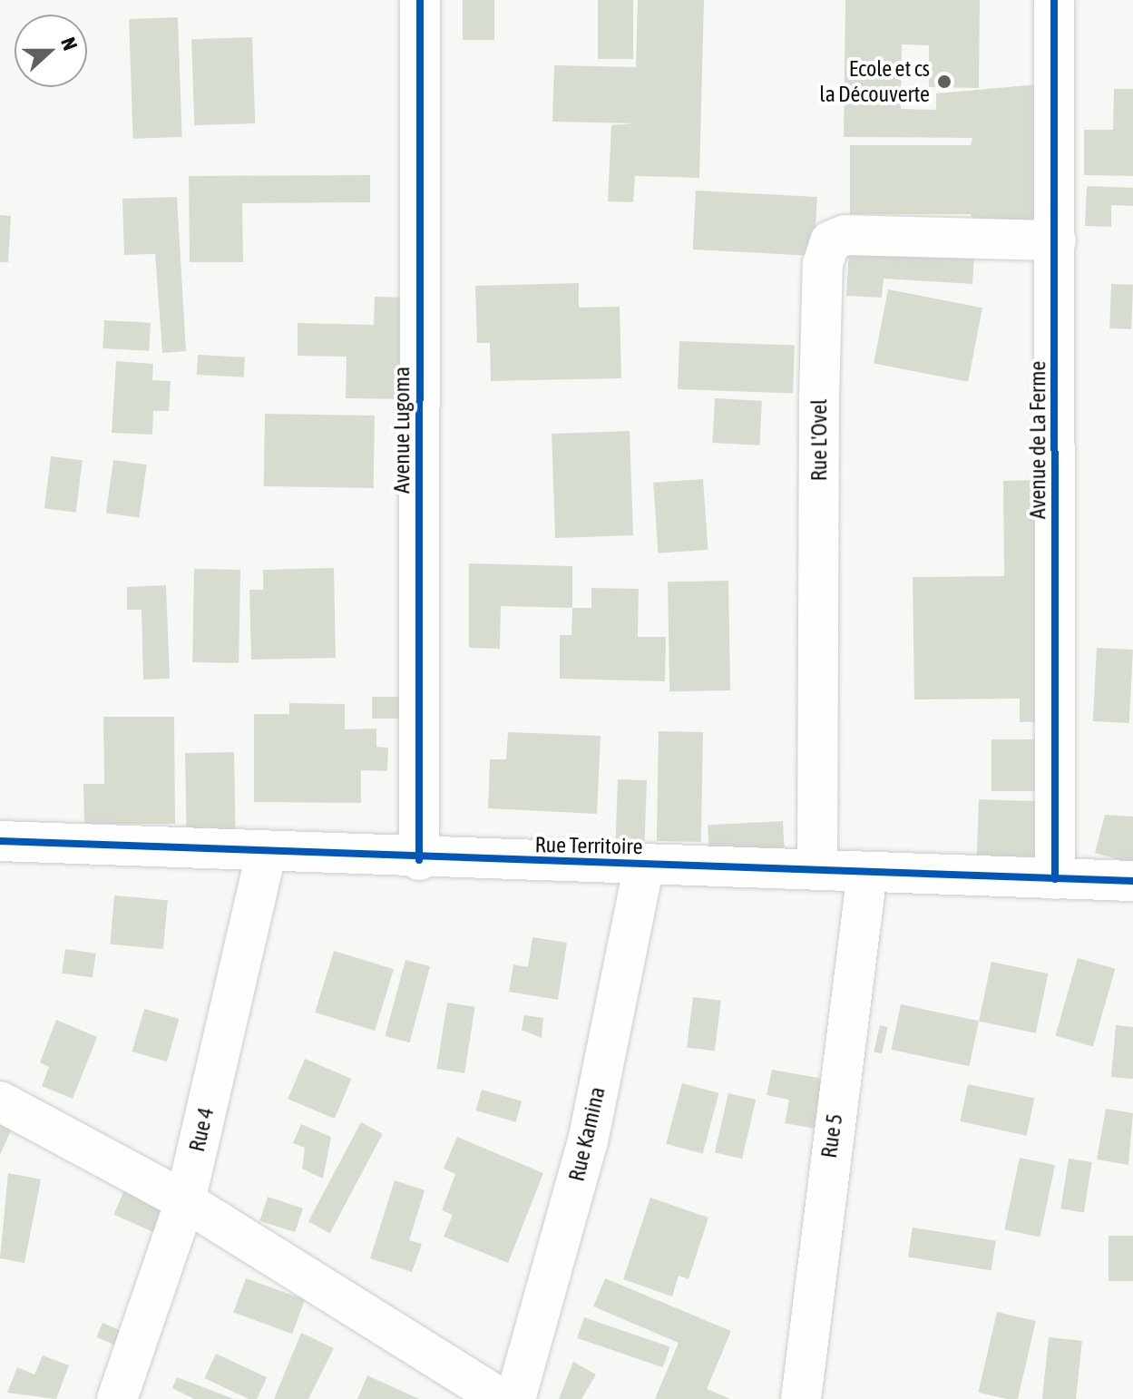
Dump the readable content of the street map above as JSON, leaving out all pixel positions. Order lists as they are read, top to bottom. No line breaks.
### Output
{"streets":{"street":["Avenue Lugoma","Rue L'Ovel","Avenue de La Ferme","Rue Territoire","Rue 4","Rue Kamina","Rue 5"]},"crossings":[["Avenue Lugoma","Rue Territoire"],["Rue L'Ovel","Avenue de La Ferme"],["Rue L'Ovel","Rue Territoire"],["Avenue de La Ferme","Rue Territoire"],["Rue Territoire","Rue 4"],["Rue Territoire","Rue Kamina"],["Rue Territoire","Rue 5"]],"places":["Ecole et cs la Découverte"],"north":"right"}
